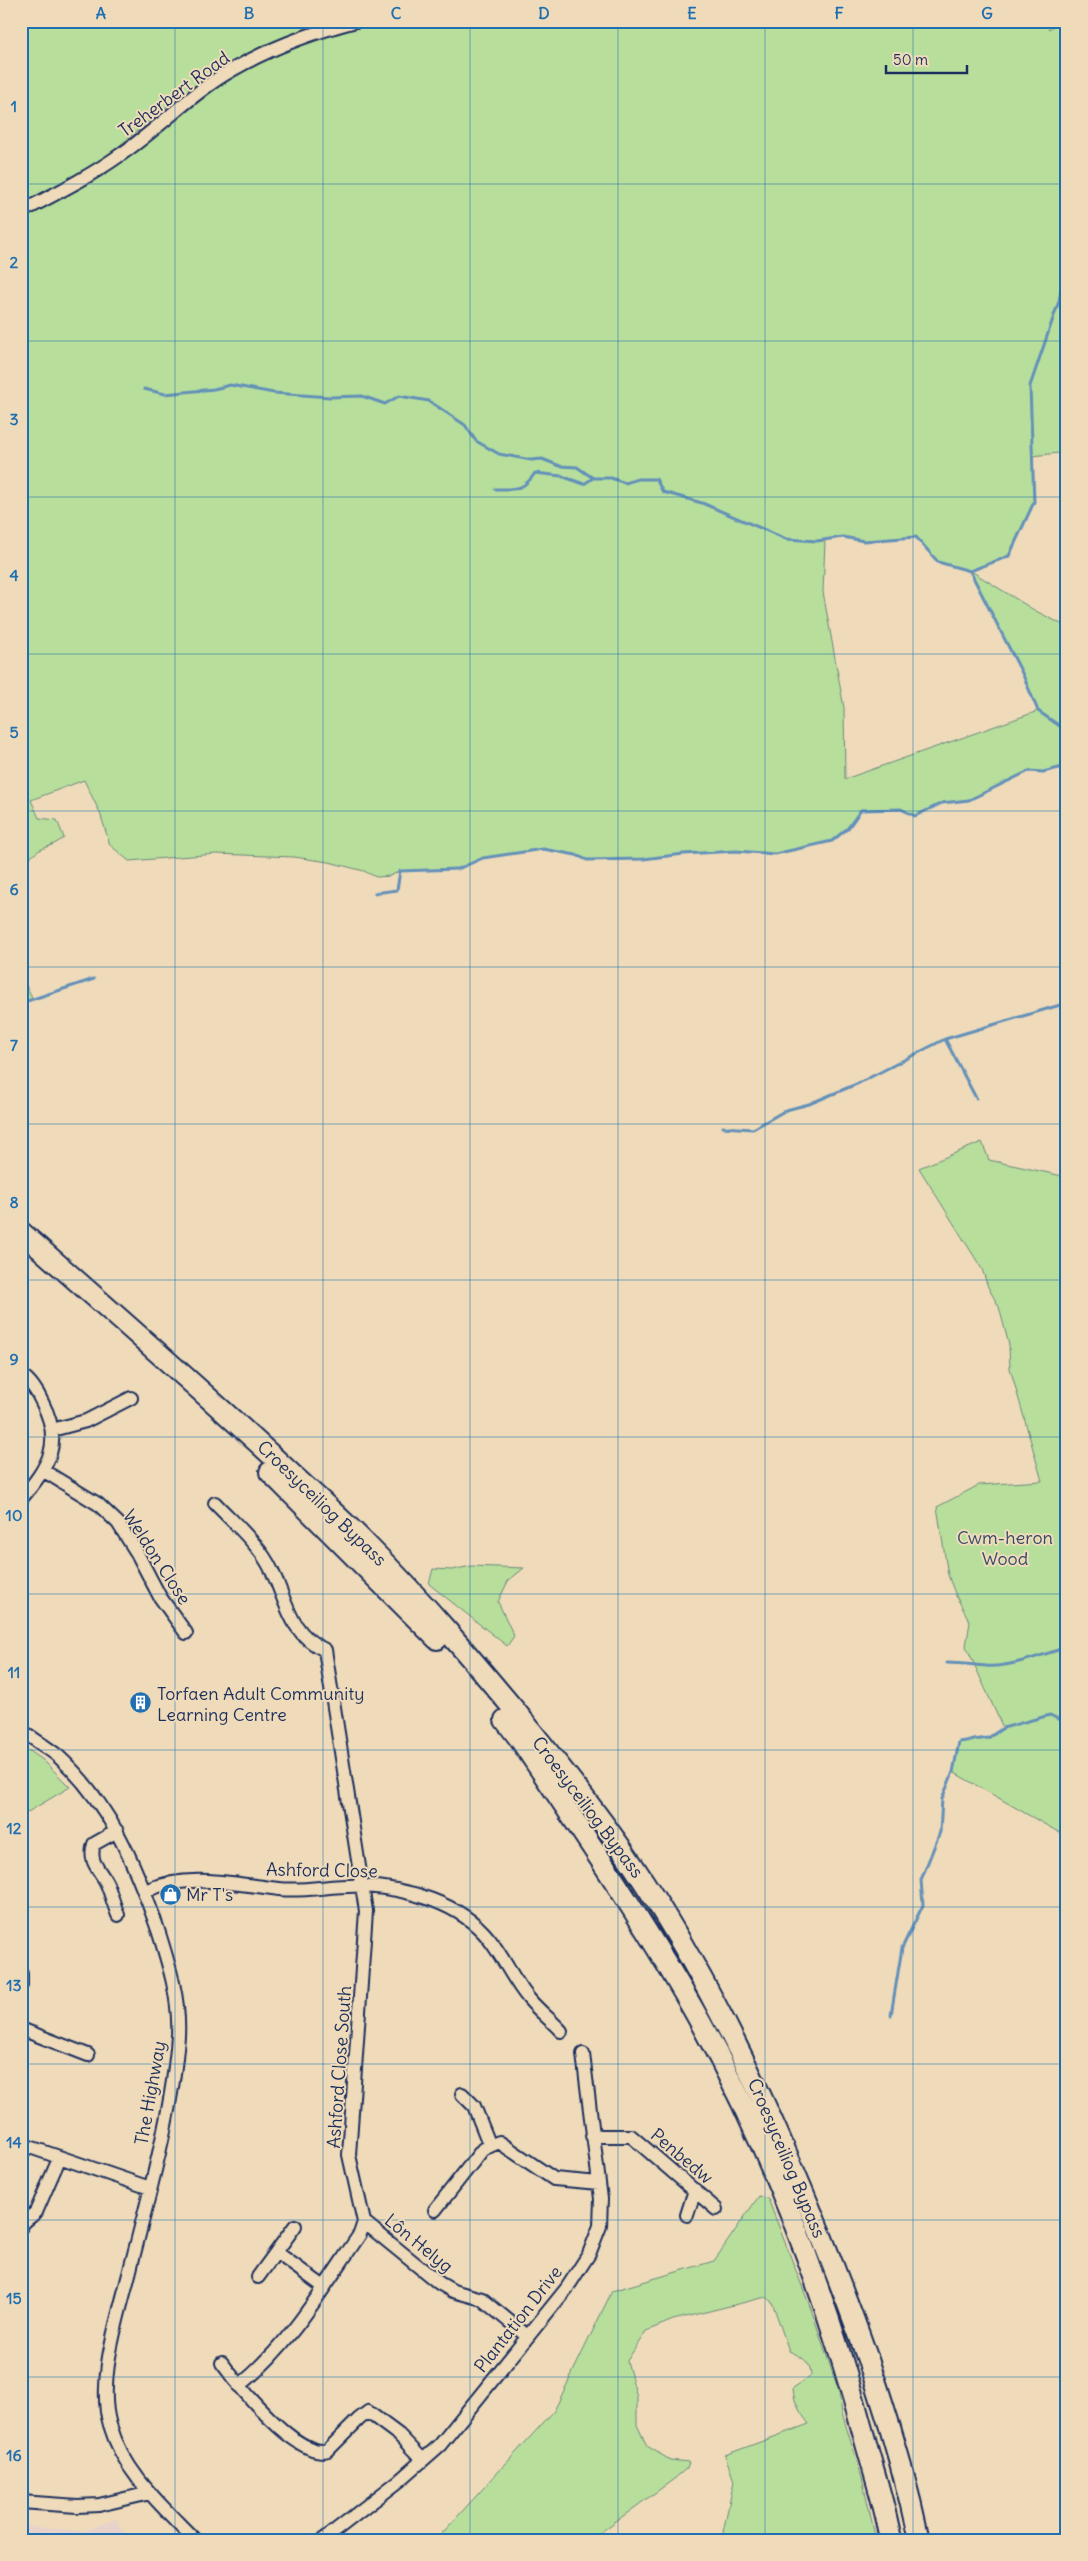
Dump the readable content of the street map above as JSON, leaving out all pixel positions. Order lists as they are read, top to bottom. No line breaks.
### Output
{"streets":{"highway":["Croesyceiliog Bypass"],"street":["Treherbert Road","Weldon Close","Ashford Close","Ashford Close South","The Highway","Penbedw","Lôn Helyg","Plantation Drive"]},"crossings":[["Ashford Close","Ashford Close South"],["Ashford Close","The Highway"],["Ashford Close South","Lôn Helyg"],["Penbedw","Plantation Drive"],["Lôn Helyg","Plantation Drive"]],"parks":["Cwm-heron Wood"],"places":{"building":["Torfaen Adult Community Learning Centre"],"shop":["Mr T's"]},"scale_bar":"50 m","grid":{"columns":["A","B","C","D","E","F","G"],"rows":["1","2","3","4","5","6","7","8","9","10","11","12","13","14","15","16"]}}
